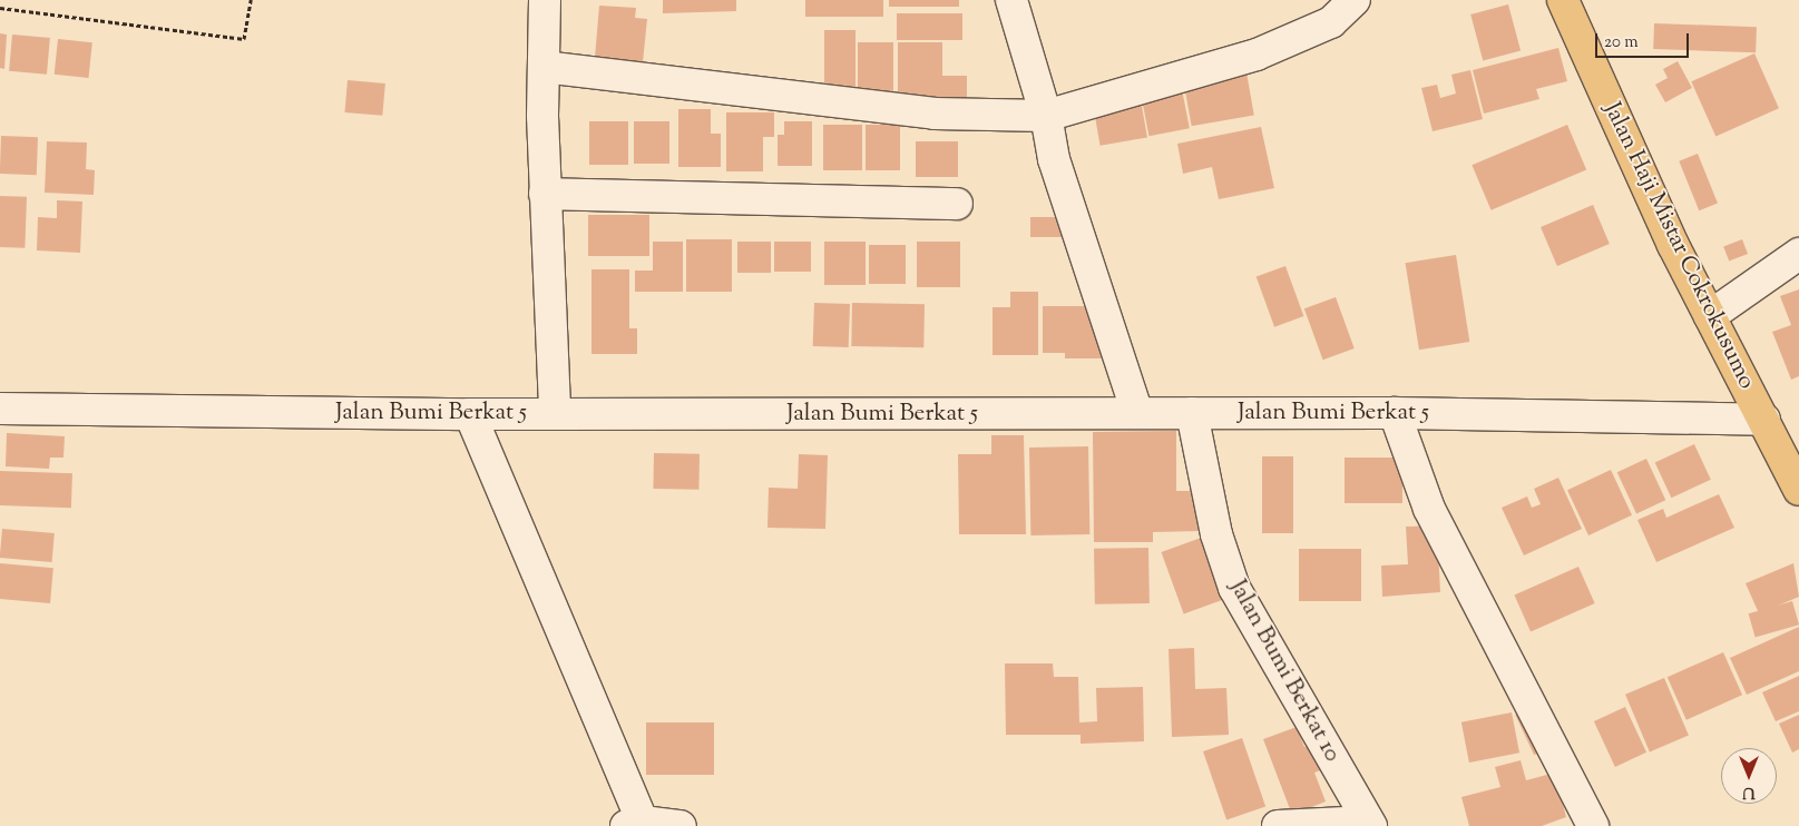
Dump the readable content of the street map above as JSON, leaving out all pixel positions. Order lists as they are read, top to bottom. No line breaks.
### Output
{"streets":{"main road":["Jalan Haji Mistar Cokrokusumo"],"street":["Jalan Bumi Berkat 5","Jalan Bumi Berkat 10"]},"crossings":[["Jalan Haji Mistar Cokrokusumo","Jalan Bumi Berkat 5"],["Jalan Bumi Berkat 5","Jalan Bumi Berkat 10"]],"scale_bar":"20 m","north":"bottom"}
